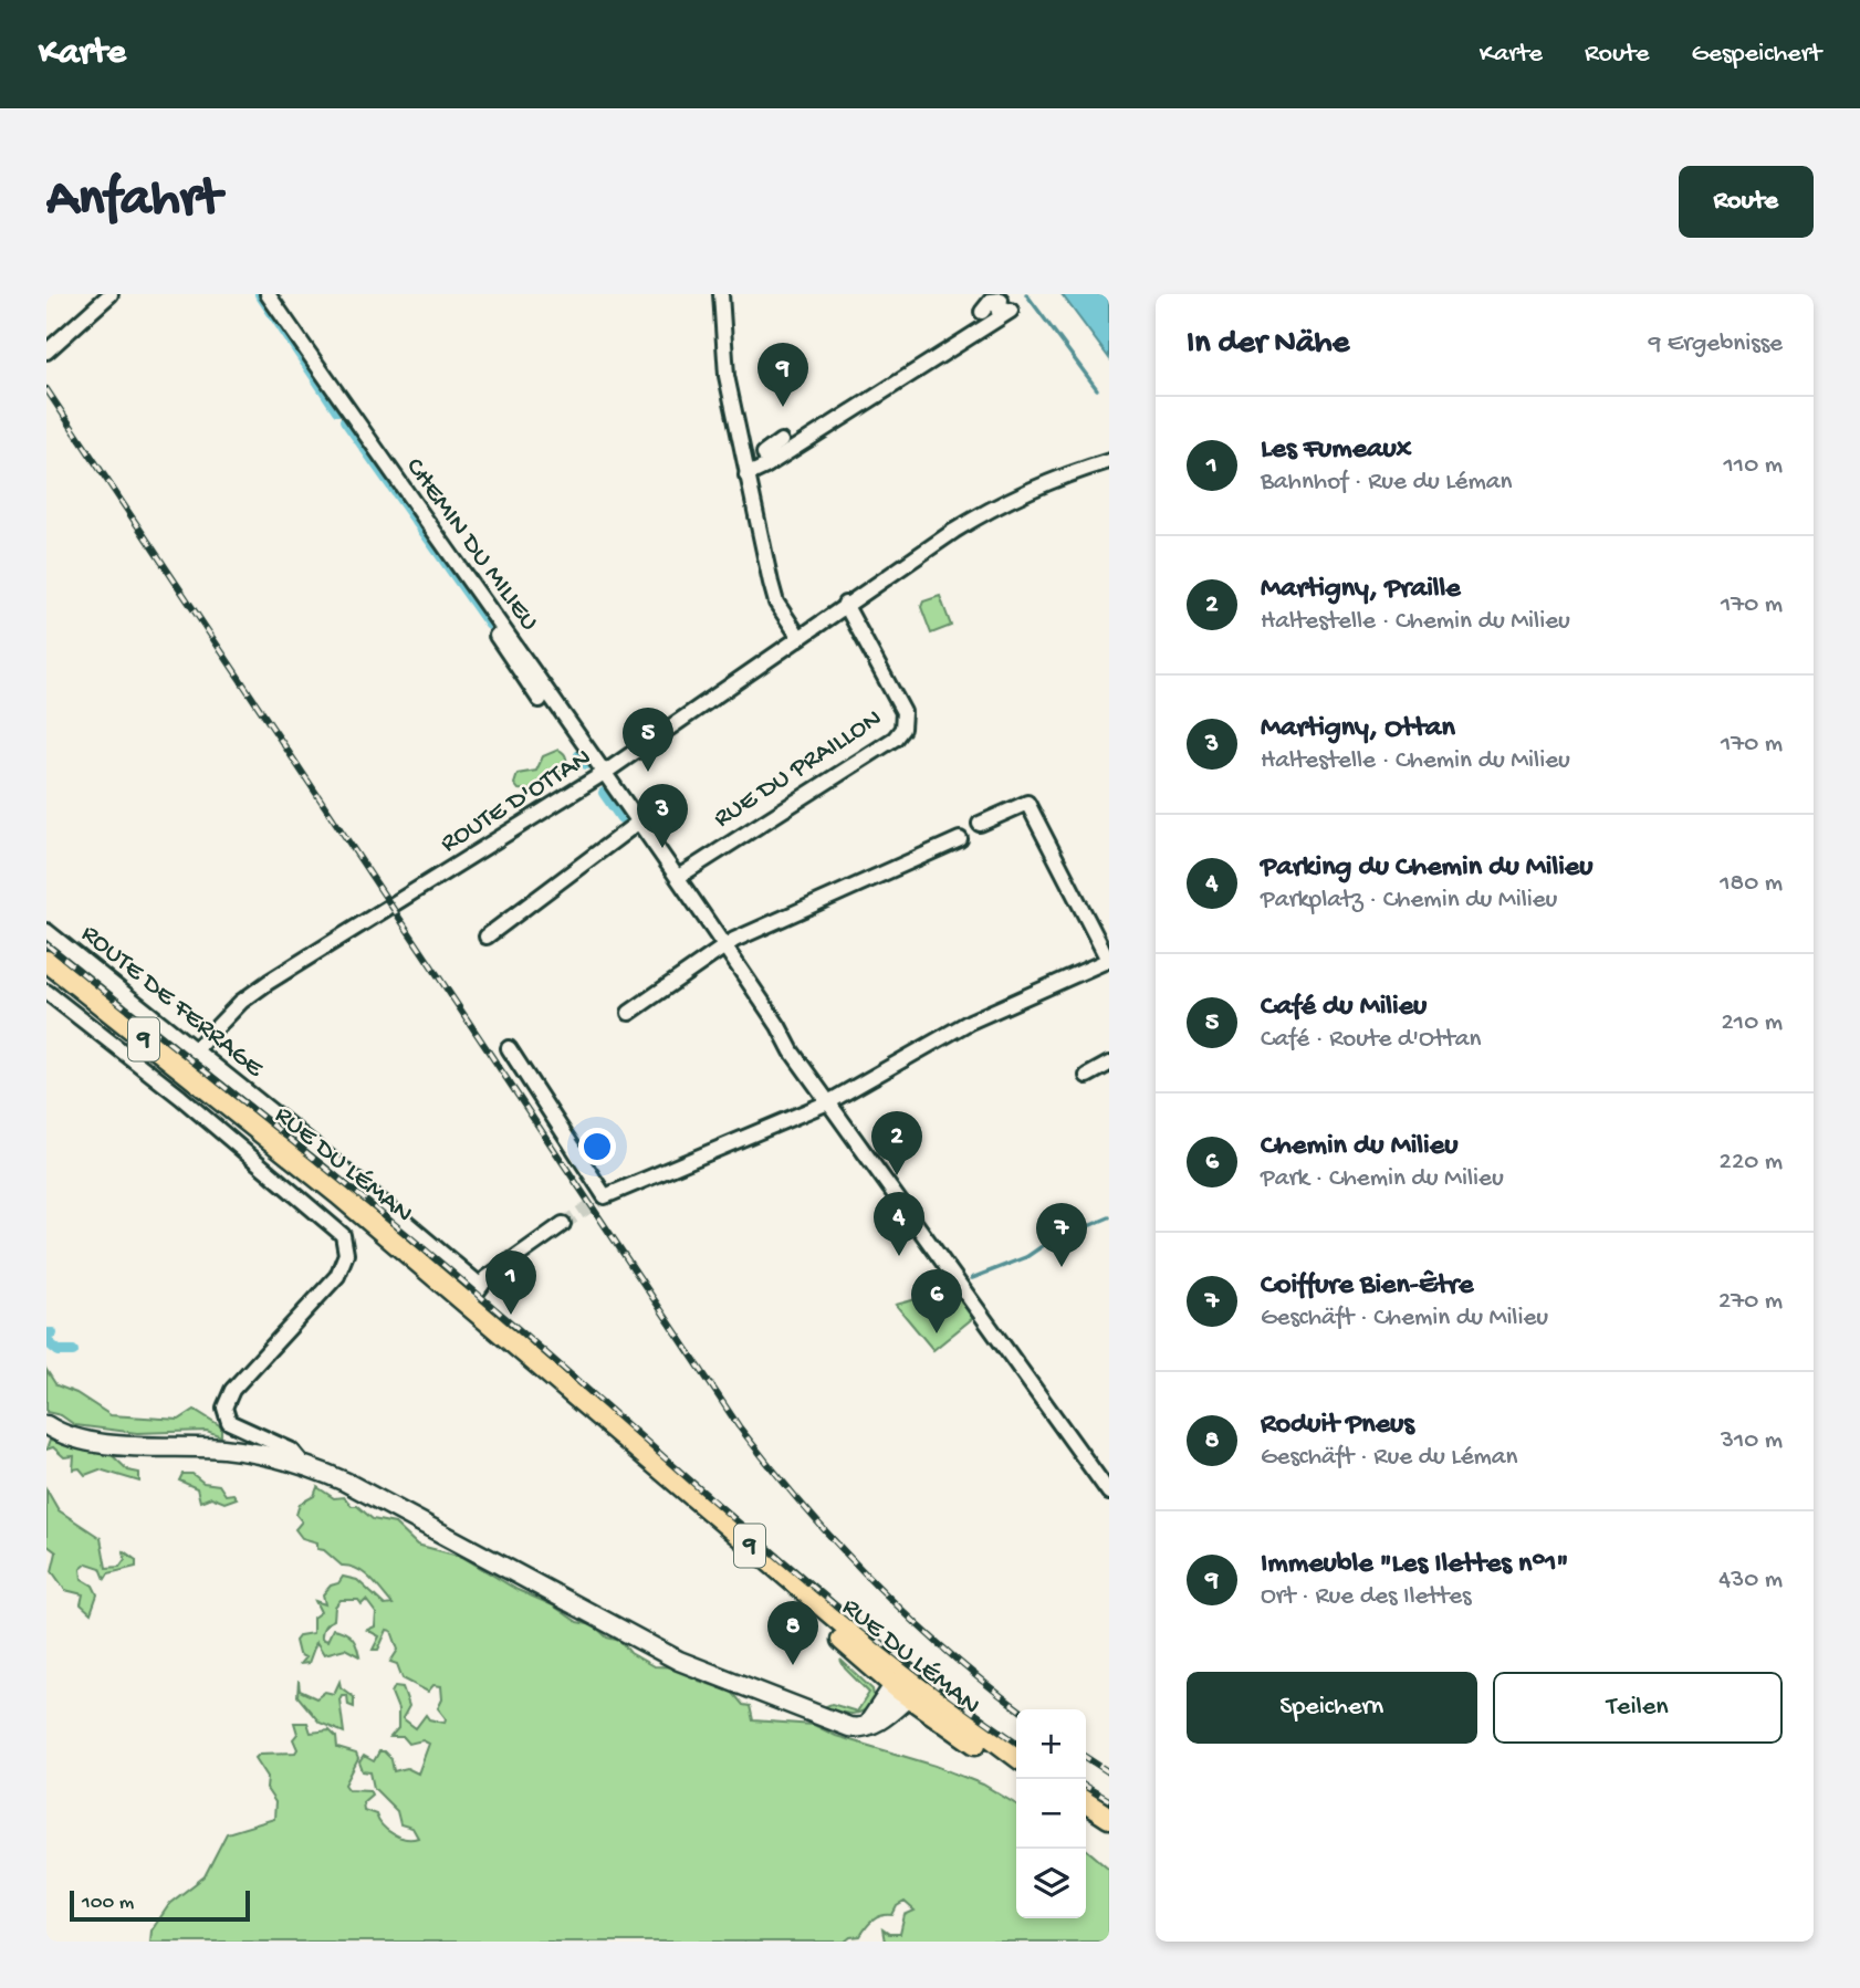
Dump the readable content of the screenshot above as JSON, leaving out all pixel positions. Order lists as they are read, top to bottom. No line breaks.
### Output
{"streets":{"main road":["9","RUE DU LÉMAN"],"street":["CHEMIN DU MILIEU","RUE DU PRAILLON","ROUTE D'OTTAN","ROUTE DE FERRAGE"]},"crossings":[["CHEMIN DU MILIEU","RUE DU PRAILLON"],["CHEMIN DU MILIEU","ROUTE D'OTTAN"],["RUE DU PRAILLON","ROUTE D'OTTAN"],["ROUTE D'OTTAN","ROUTE DE FERRAGE"]],"scale_bar":"100 m","page":{"header":"Karte","nav":["Karte","Route","Gespeichert"],"buttons":["Route",["Speichern","Teilen"]],"title":"Anfahrt","heading":["In der Nähe","9 Ergebnisse"],"pins":["9","5","3","2","4","7","1","6","8"],"list":[{"mark":"1","name":"Les Fumeaux","note":"Bahnhof · Rue du Léman","value":"110 m"},{"mark":"2","name":"Martigny, Praille","note":"Haltestelle · Chemin du Milieu","value":"170 m"},{"mark":"3","name":"Martigny, Ottan","note":"Haltestelle · Chemin du Milieu","value":"170 m"},{"mark":"4","name":"Parking du Chemin du Milieu","note":"Parkplatz · Chemin du Milieu","value":"180 m"},{"mark":"5","name":"Café du Milieu","note":"Café · Route d'Ottan","value":"210 m"},{"mark":"6","name":"Chemin du Milieu","note":"Park · Chemin du Milieu","value":"220 m"},{"mark":"7","name":"Coiffure Bien-Être","note":"Geschäft · Chemin du Milieu","value":"270 m"},{"mark":"8","name":"Roduit Pneus","note":"Geschäft · Rue du Léman","value":"310 m"},{"mark":"9","name":"Immeuble \"Les Ilettes n°1\"","note":"Ort · Rue des Ilettes","value":"430 m"}],"map_buttons":["+","−"],"scale":"100 m"}}
